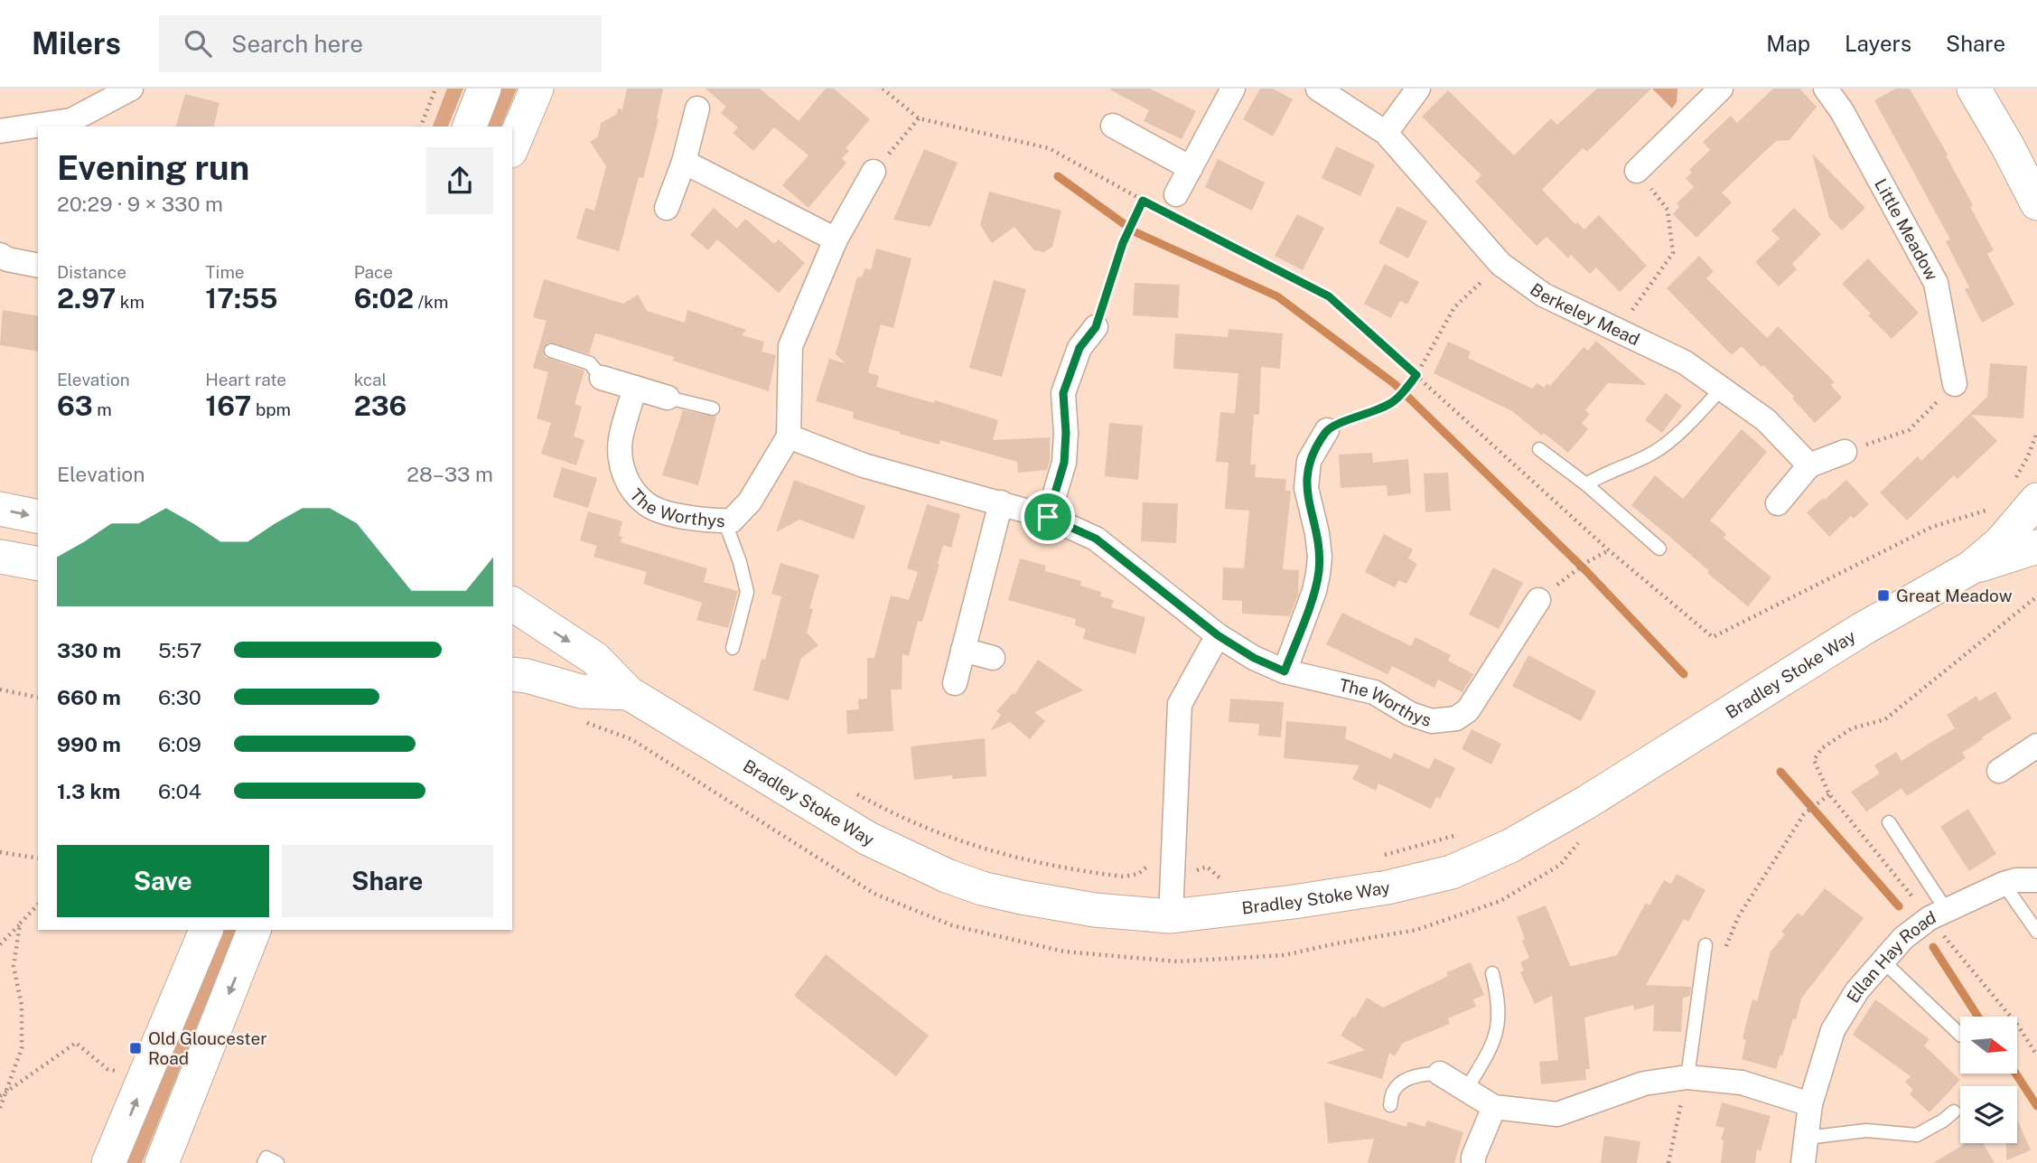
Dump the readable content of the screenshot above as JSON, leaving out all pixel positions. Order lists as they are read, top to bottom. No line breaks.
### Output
{"streets":{"street":["Little Meadow","Berkeley Mead","The Worthys","Bradley Stoke Way","Ellan Hay Road"]},"places":{"transit":["Great Meadow","Old Gloucester Road"]},"north":"right","page":{"header":"Milers","search":"Search here","nav":["Map","Layers","Share"],"heading":["Evening run","20:29 · 9 × 330 m"],"stats":[["Distance","2.97 km"],["Time","17:55"],["Pace","6:02 /km"],["Elevation","63 m"],["Heart rate","167 bpm"],["kcal","236"]],"chart":["Elevation","28–33 m"],"list":[{"name":"330 m","note":"5:57"},{"name":"660 m","note":"6:30"},{"name":"990 m","note":"6:09"},{"name":"1.3 km","note":"6:04"}],"buttons":["Save","Share"]}}
